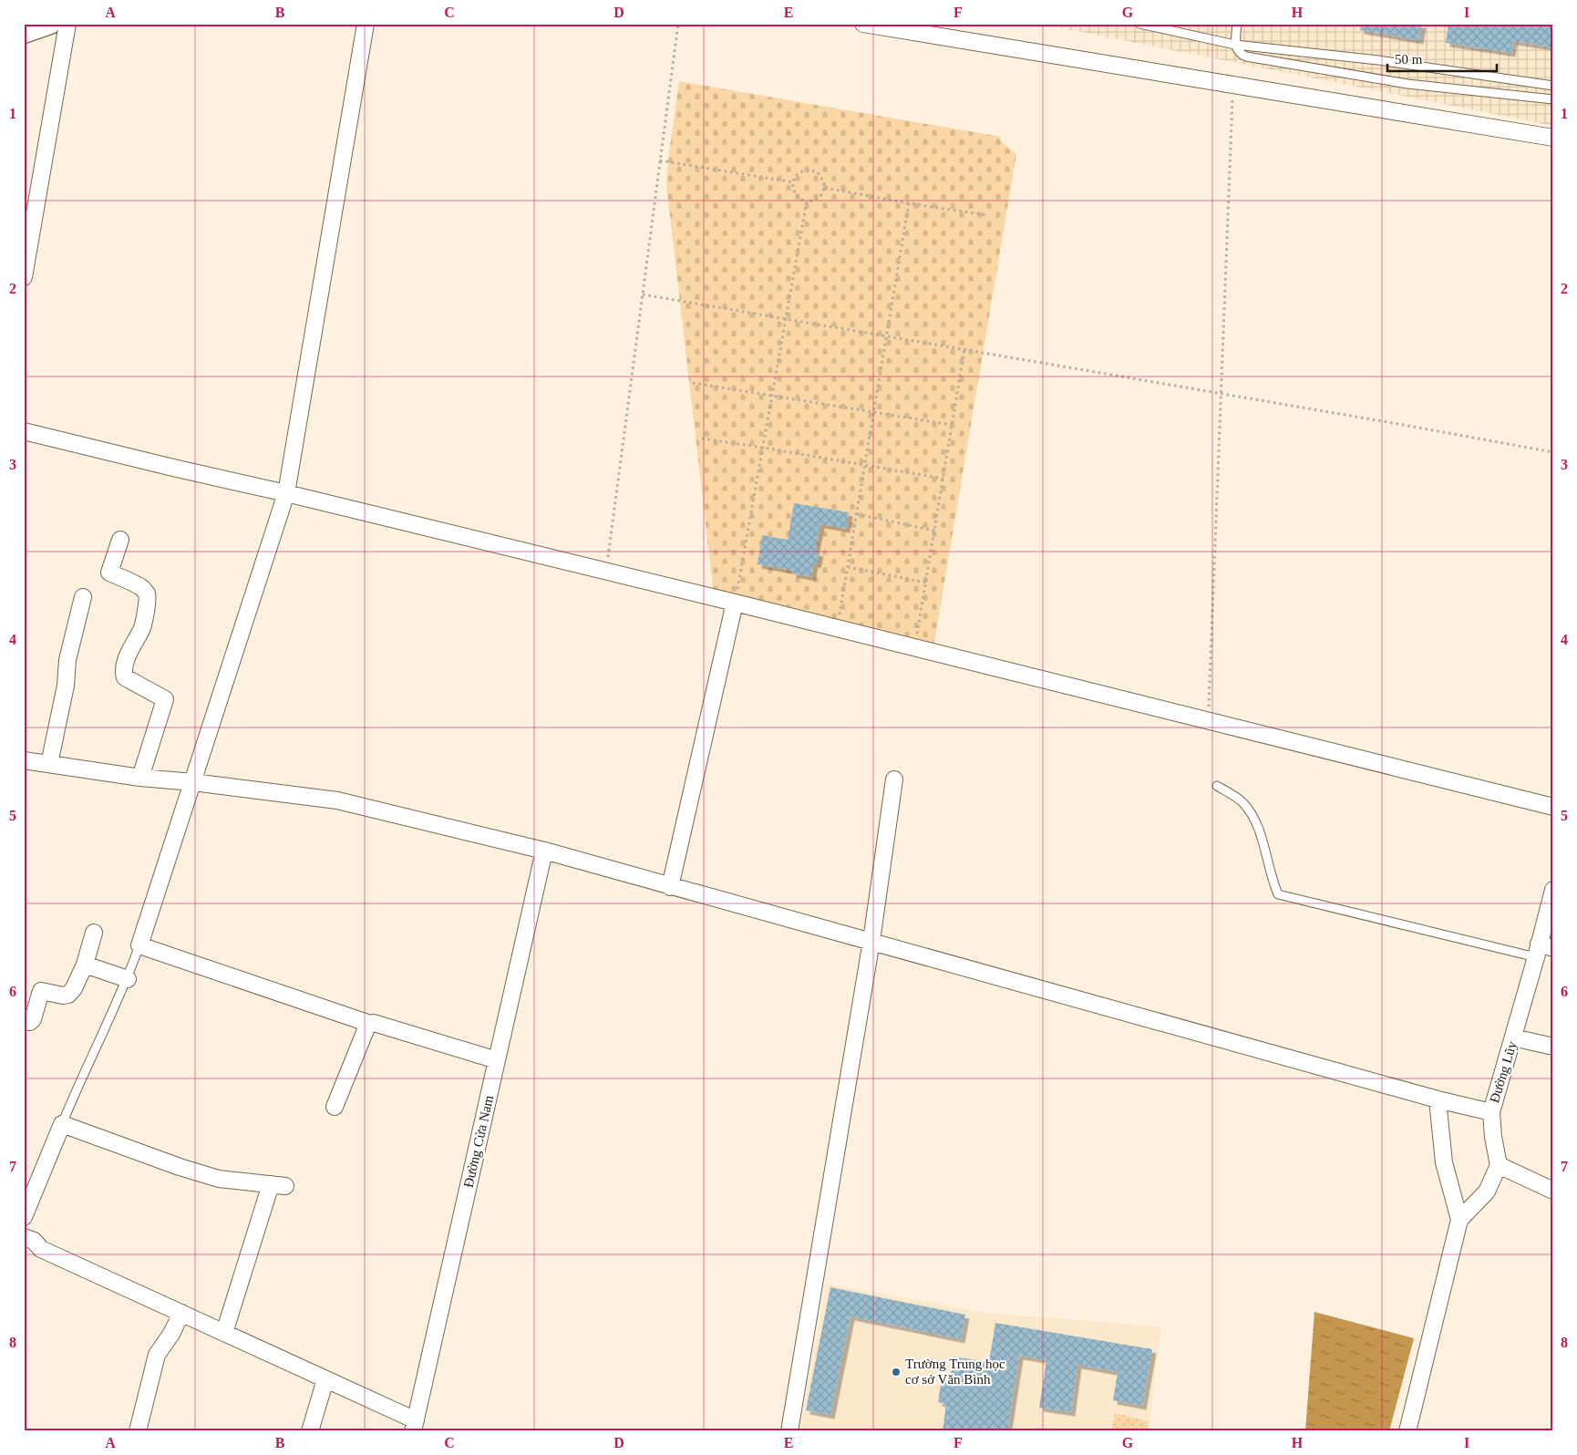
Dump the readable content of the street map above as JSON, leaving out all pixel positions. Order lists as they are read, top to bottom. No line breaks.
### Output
{"streets":{"street":["Đường Lũy","Đường Cửa Nam"]},"places":["Trường Trung học cơ sở Văn Bình"],"scale_bar":"50 m","grid":{"columns":["A","B","C","D","E","F","G","H","I"],"rows":["1","2","3","4","5","6","7","8"]}}
